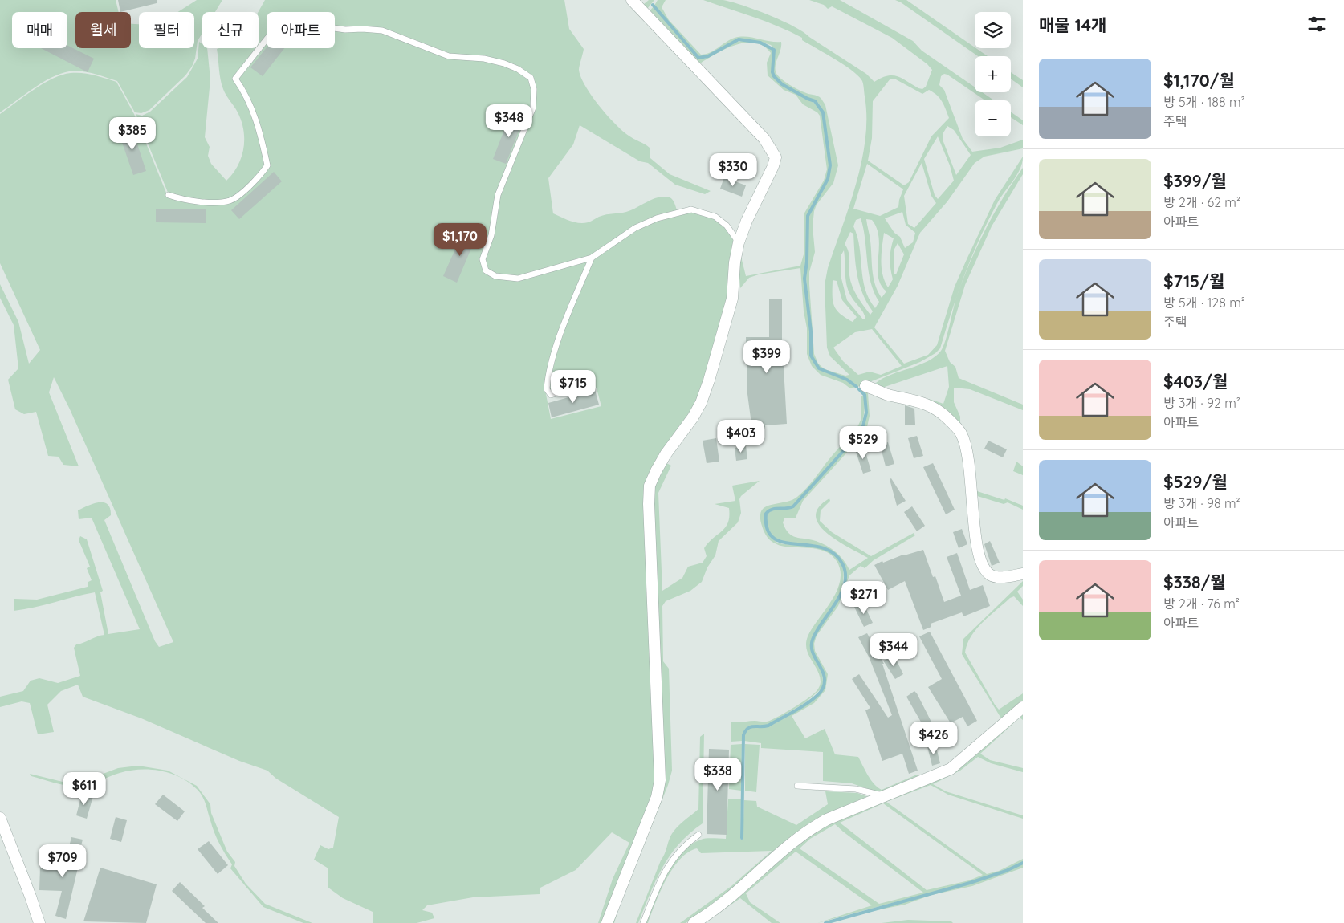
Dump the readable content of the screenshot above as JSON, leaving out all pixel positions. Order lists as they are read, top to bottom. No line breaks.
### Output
{"page":{"heading":"매물 14개","map_buttons":["+","−"],"chip":["매매","월세","필터","신규","아파트"],"list":[{"name":"$1,170/월","note":"방 5개 · 188 m² · 주택"},{"name":"$399/월","note":"방 2개 · 62 m² · 아파트"},{"name":"$715/월","note":"방 5개 · 128 m² · 주택"},{"name":"$403/월","note":"방 3개 · 92 m² · 아파트"},{"name":"$529/월","note":"방 3개 · 98 m² · 아파트"},{"name":"$338/월","note":"방 2개 · 76 m² · 아파트"}],"price":["$348","$385","$330","$1,170","$399","$715","$403","$529","$271","$344","$426","$338","$611","$709"]}}
